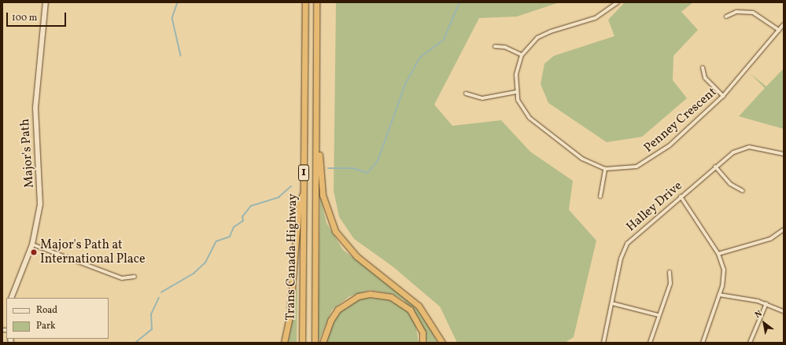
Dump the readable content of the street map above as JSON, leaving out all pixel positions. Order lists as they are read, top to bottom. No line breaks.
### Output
{"streets":{"highway":["1","Trans Canada Highway"],"street":["Penney Crescent","Major's Path","Halley Drive"]},"places":["Major's Path at International Place"],"legend":["Road","Park"],"scale_bar":"100 m","north":"top left"}
